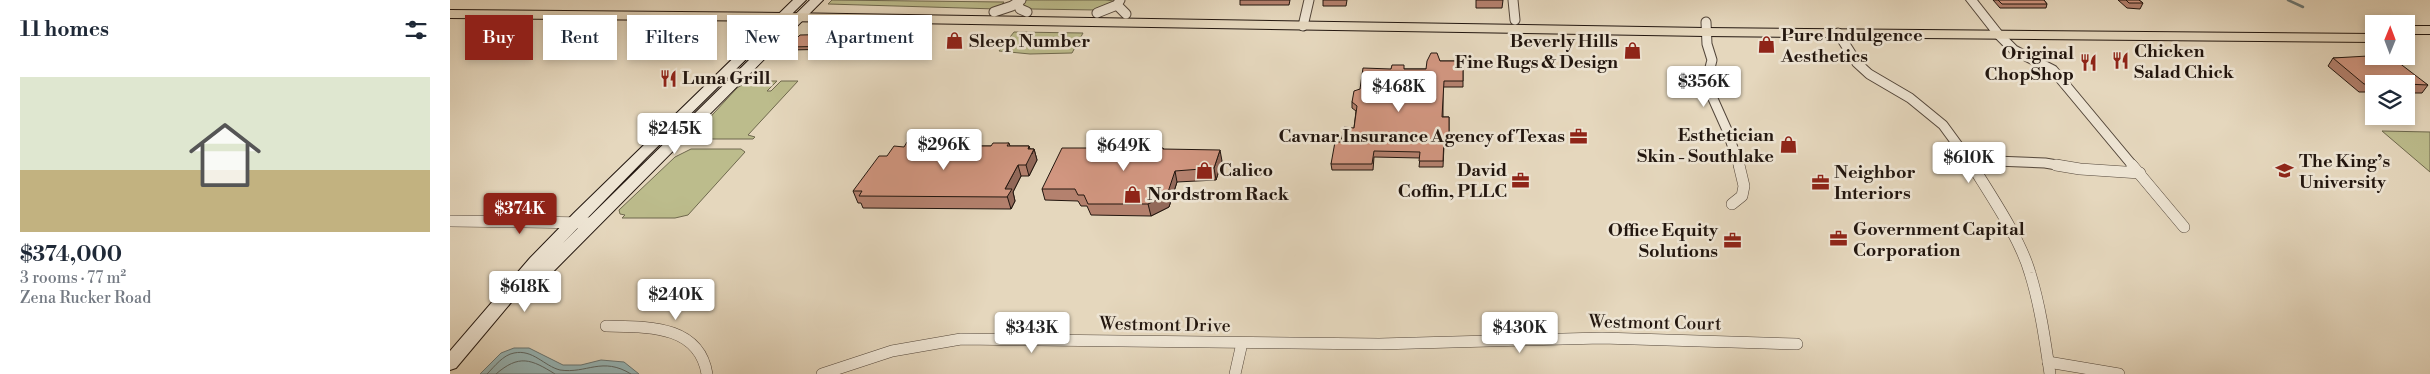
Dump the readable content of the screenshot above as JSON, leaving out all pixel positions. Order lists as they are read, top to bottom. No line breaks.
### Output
{"streets":{"street":["Westmont Court","Westmont Drive"]},"crossings":[["Westmont Court","Westmont Drive"]],"places":{"shop":["Sleep Number","Pure Indulgence Aesthetics","Beverly Hills Fine Rugs & Design","Esthetician Skin - Southlake","Calico","Nordstrom Rack"],"restaurant":["Chicken Salad Chick","Original ChopShop","Luna Grill"],"office":["Cavnar Insurance Agency of Texas","David Coffin, PLLC","Neighbor Interiors","Government Capital Corporation","Office Equity Solutions"],"school or university":["The King’s University"]},"north":"top","page":{"heading":"11 homes","chip":["Buy","Rent","Filters","New","Apartment"],"list":[{"name":"$374,000","note":"3 rooms · 77 m² · Zena Rucker Road"}],"price":["$356K","$468K","$245K","$296K","$649K","$610K","$374K","$618K","$240K","$343K","$430K"]}}
